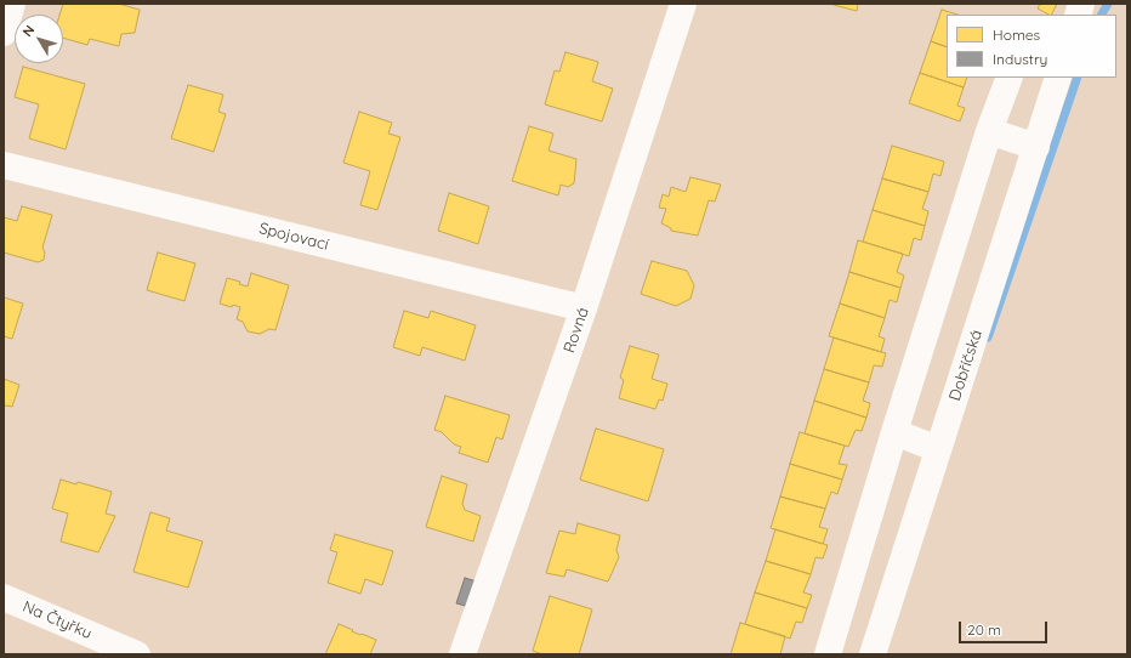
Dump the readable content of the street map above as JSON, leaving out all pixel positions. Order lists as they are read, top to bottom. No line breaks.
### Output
{"streets":{"street":["Spojovací","Rovná","Dobříčská","Na Čtyřku"]},"crossings":[["Spojovací","Rovná"]],"legend":["Homes","Industry"],"scale_bar":"20 m","north":"top left"}
